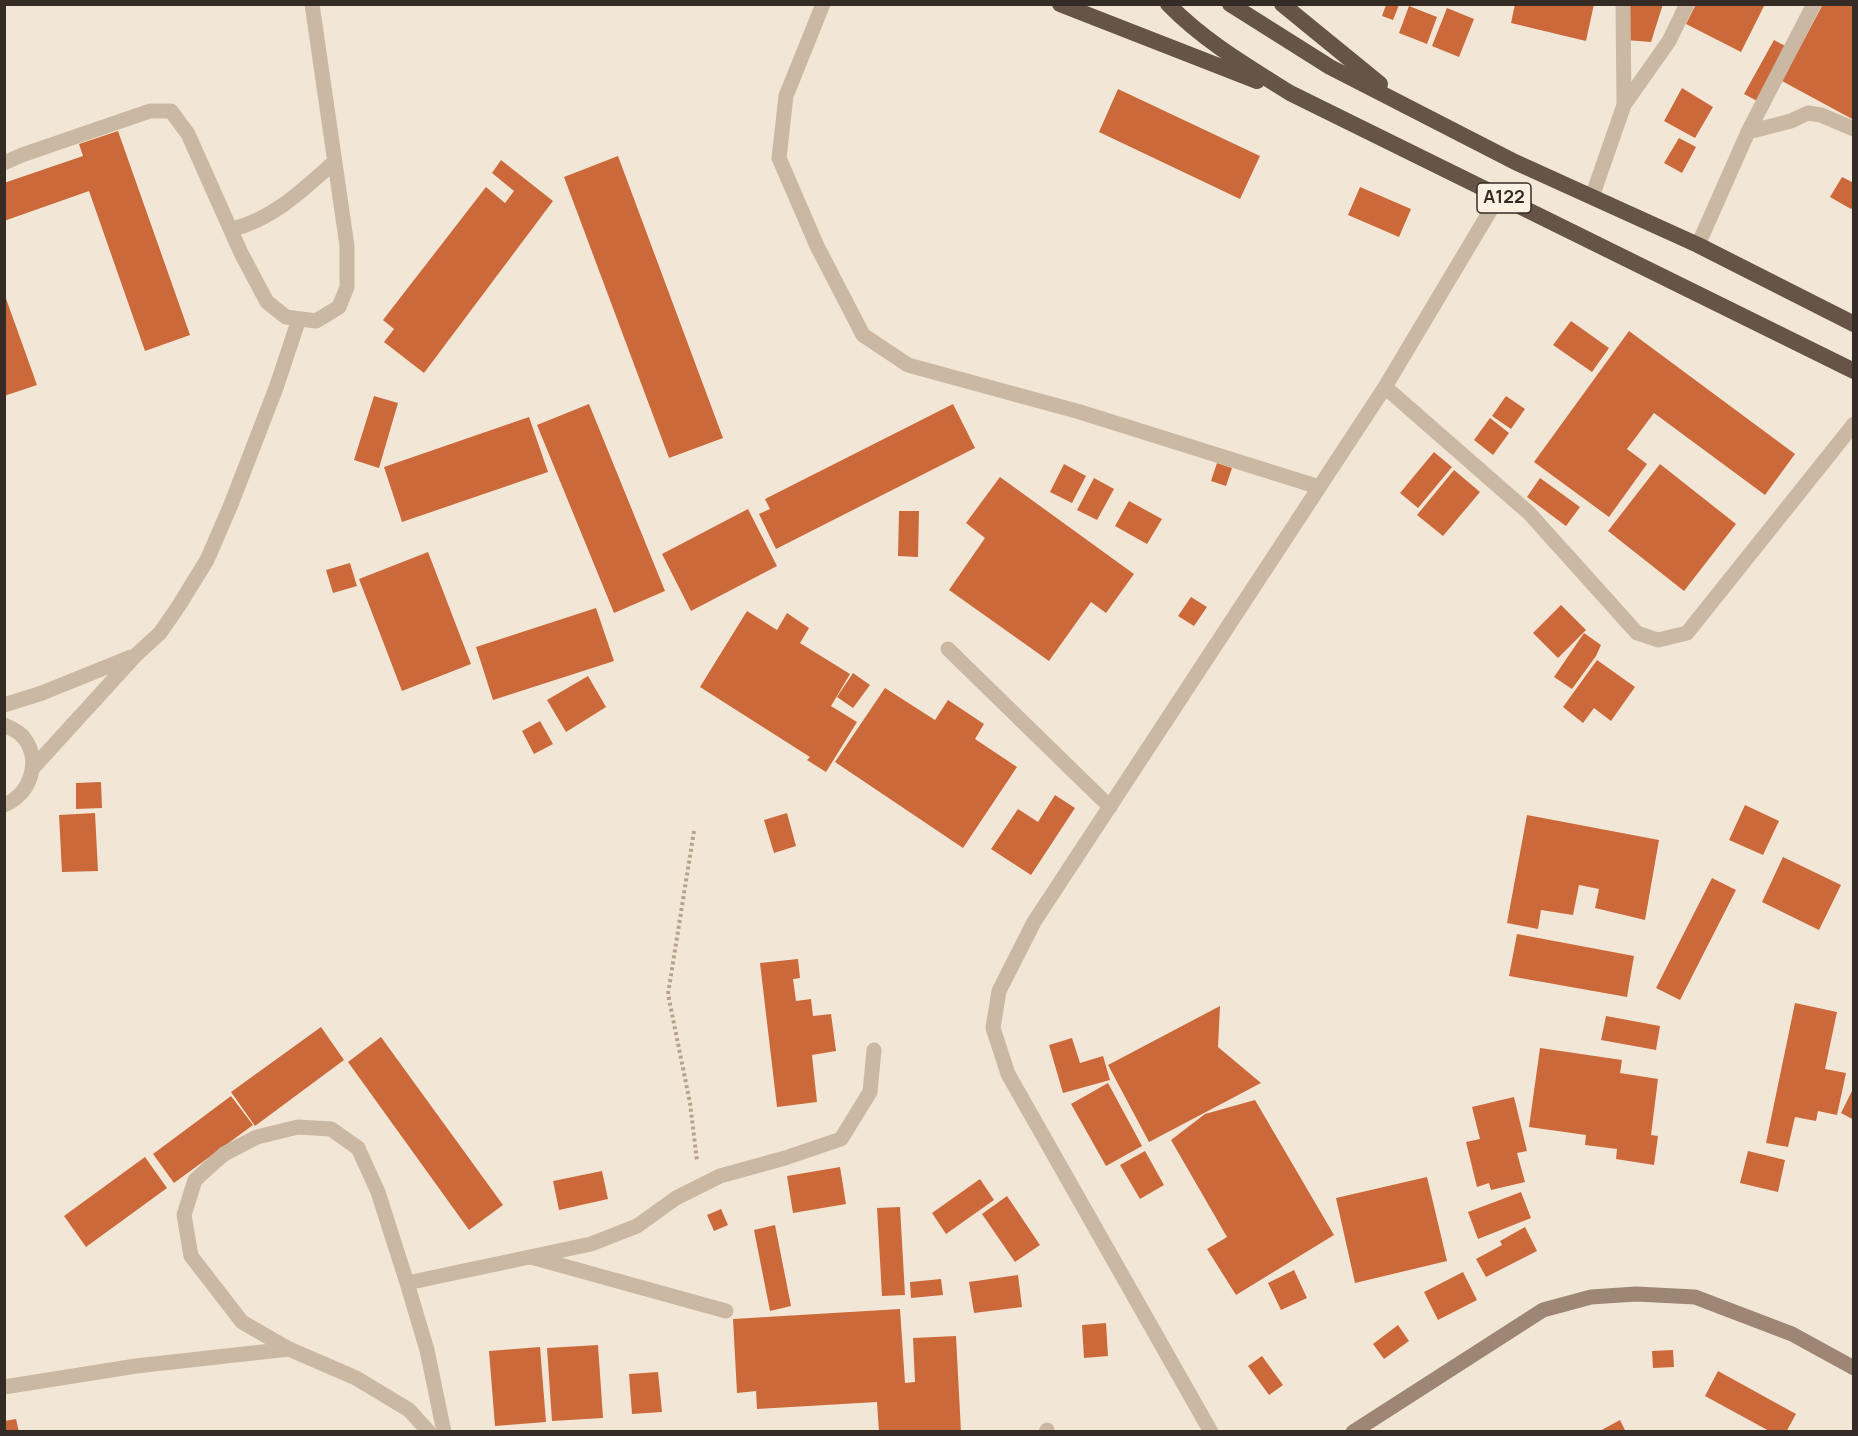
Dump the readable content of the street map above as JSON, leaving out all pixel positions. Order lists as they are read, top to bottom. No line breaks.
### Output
{"streets":{"highway":["A122"]}}
